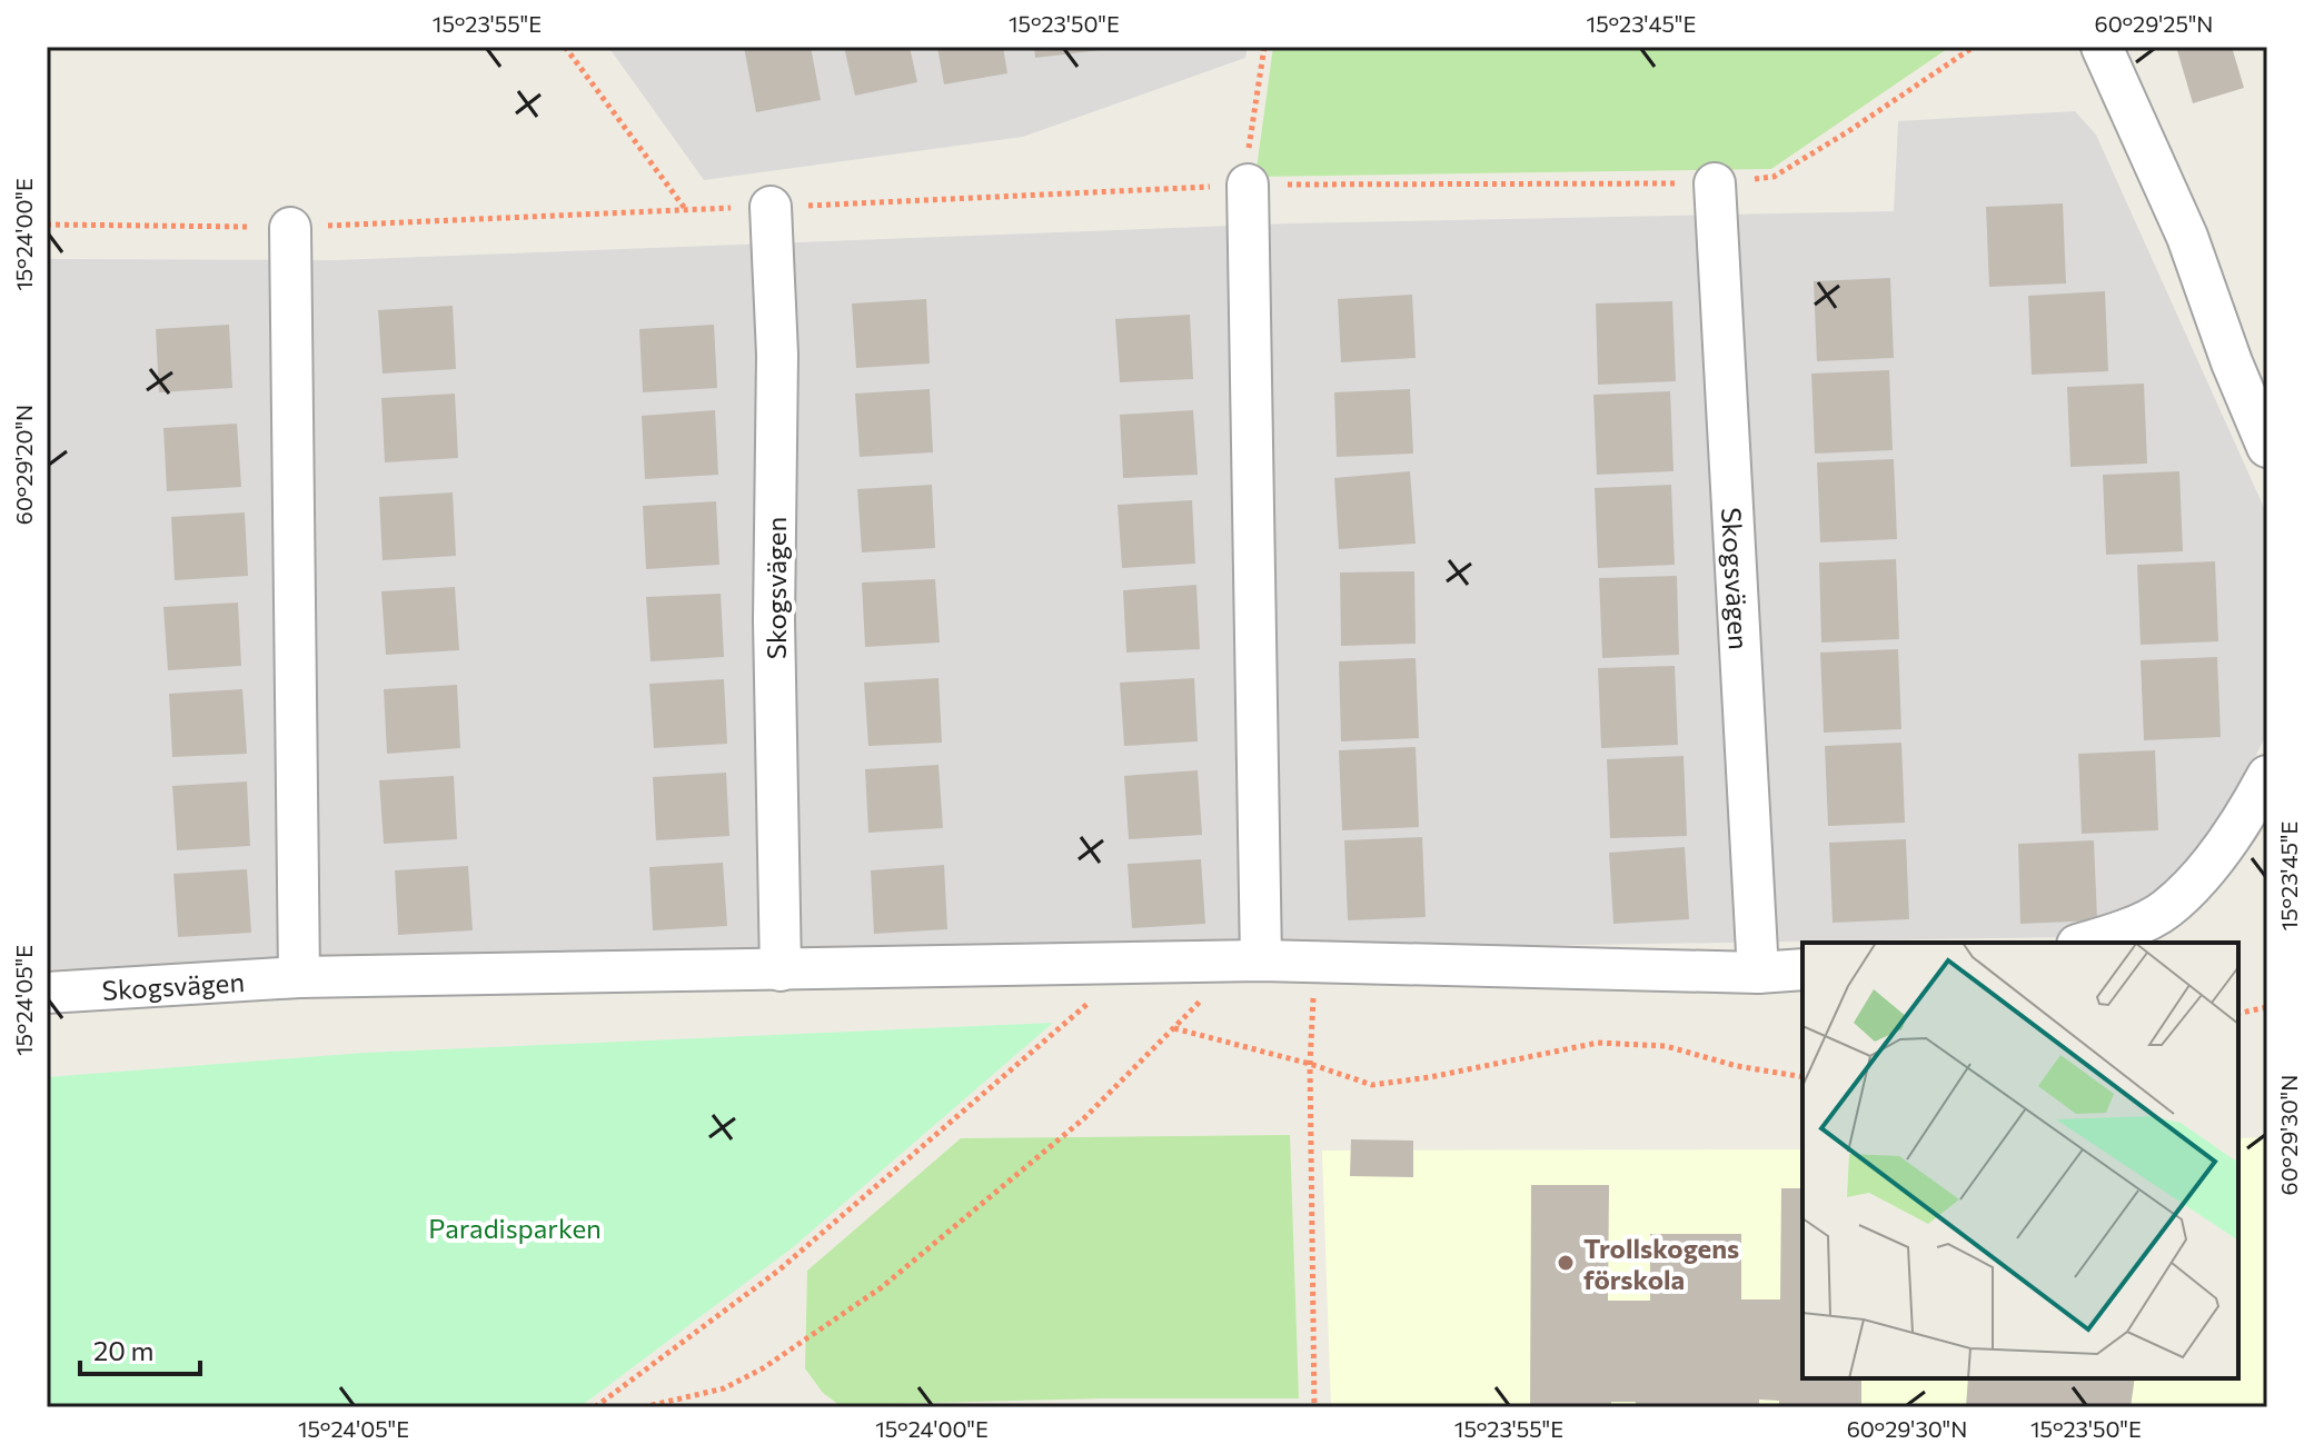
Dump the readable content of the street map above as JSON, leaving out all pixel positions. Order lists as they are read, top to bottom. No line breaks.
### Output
{"streets":{"street":["Skogsvägen"]},"parks":["Paradisparken"],"places":["Trollskogens förskola"],"scale_bar":"20 m","coordinates":["15°23'55\"E","15°23'50\"E","15°23'45\"E","60°29'25\"N","15°24'00\"E","60°29'20\"N","15°24'05\"E","60°29'30\"N"]}
